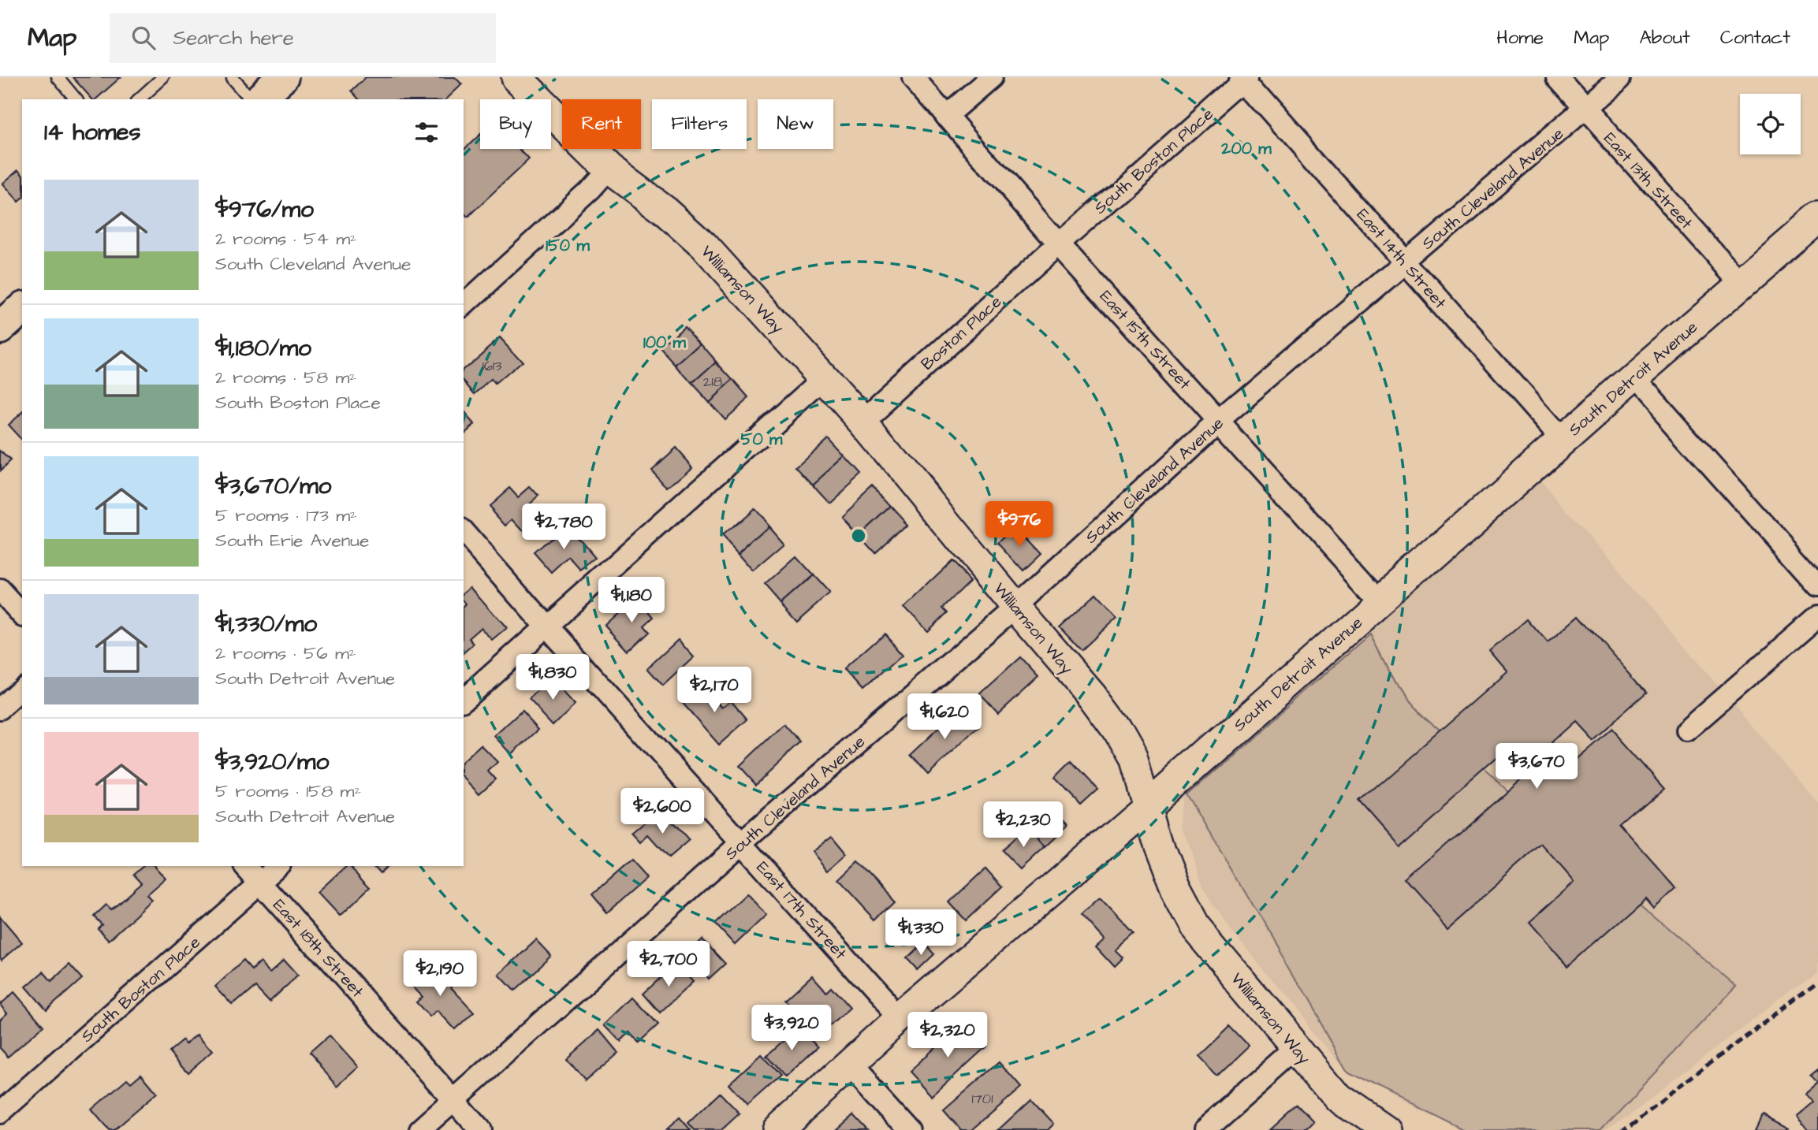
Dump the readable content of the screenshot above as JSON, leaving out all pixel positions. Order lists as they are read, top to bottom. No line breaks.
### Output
{"streets":{"street":["South Boston Place","East 13th Street","South Cleveland Avenue","East 14th Street","Williamson Way","Boston Place","East 15th Street","South Detroit Avenue","East 17th Street","East 18th Street"]},"crossings":[["South Boston Place","East 14th Street"],["South Boston Place","Boston Place"],["South Boston Place","East 15th Street"],["South Boston Place","East 18th Street"],["East 13th Street","South Cleveland Avenue"],["East 13th Street","South Detroit Avenue"],["South Cleveland Avenue","East 14th Street"],["South Cleveland Avenue","Williamson Way"],["South Cleveland Avenue","East 15th Street"],["South Cleveland Avenue","East 17th Street"],["South Cleveland Avenue","East 18th Street"],["East 14th Street","South Detroit Avenue"],["Williamson Way","Boston Place"],["Williamson Way","South Detroit Avenue"],["Boston Place","East 15th Street"],["East 15th Street","South Detroit Avenue"],["South Detroit Avenue","East 17th Street"]],"house_numbers":["1613","218","1701"],"page":{"header":"Map","search":"Search here","nav":["Home","Map","About","Contact"],"chip":["Buy","Rent","Filters","New"],"heading":"14 homes","list":[{"name":"$976/mo","note":"2 rooms · 54 m² · South Cleveland Avenue"},{"name":"$1,180/mo","note":"2 rooms · 58 m² · South Boston Place"},{"name":"$3,670/mo","note":"5 rooms · 173 m² · South Erie Avenue"},{"name":"$1,330/mo","note":"2 rooms · 56 m² · South Detroit Avenue"},{"name":"$3,920/mo","note":"5 rooms · 158 m² · South Detroit Avenue"}],"price":["$976","$2,780","$1,180","$1,830","$2,170","$1,620","$3,670","$2,600","$2,230","$1,330","$2,700","$2,190","$3,920","$2,320"]},"rings":["200 m","150 m","100 m","50 m"]}
